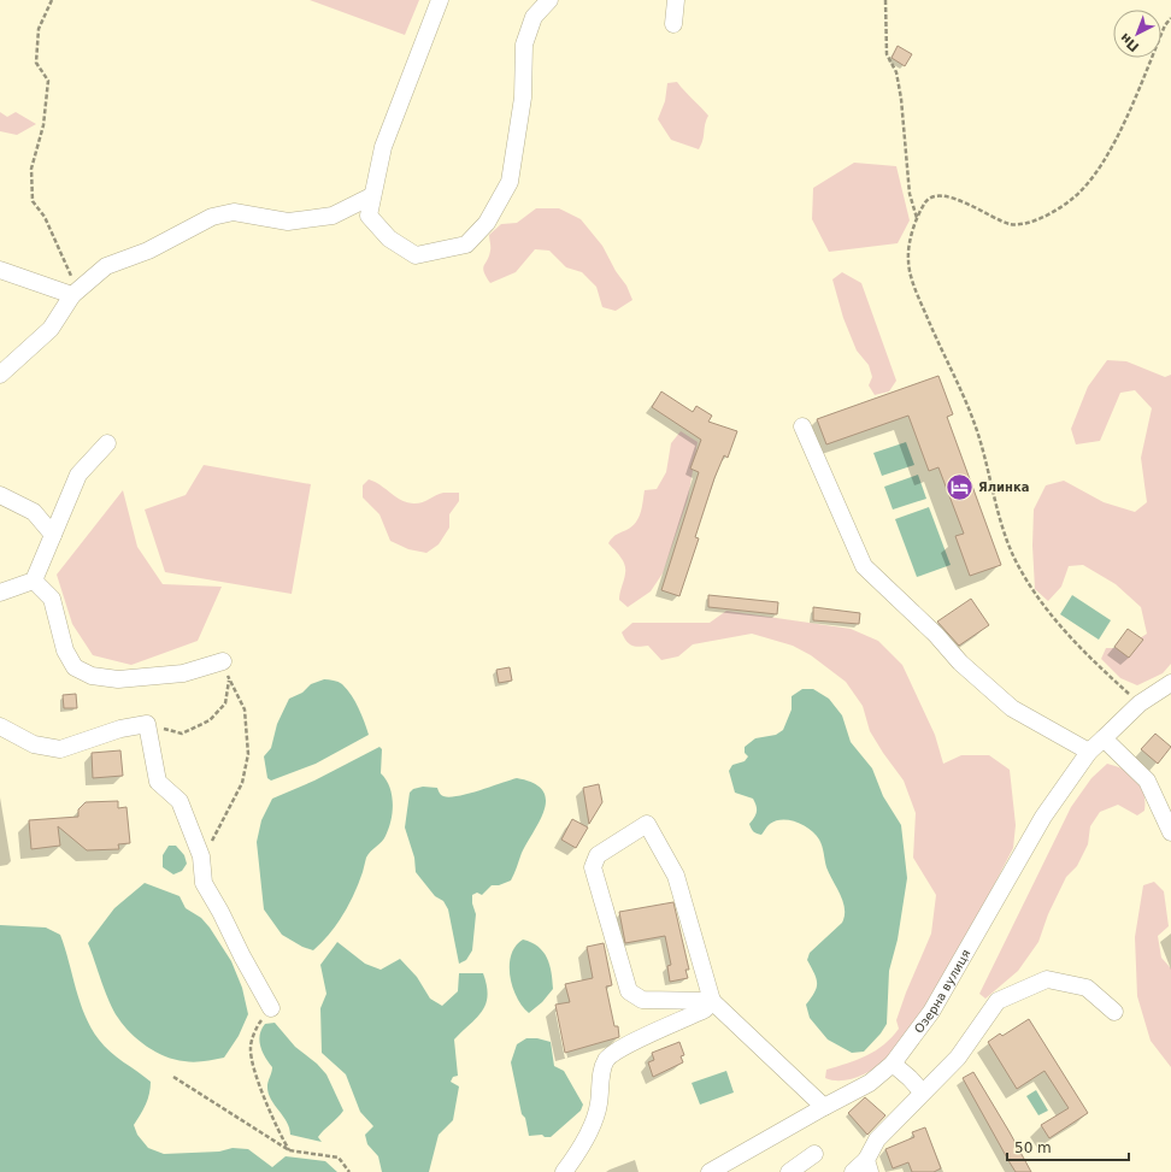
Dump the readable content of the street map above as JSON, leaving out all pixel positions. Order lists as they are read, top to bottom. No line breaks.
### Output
{"streets":{"street":["Озерна вулиця"]},"places":{"hotel":["Ялинка"]},"scale_bar":"50 m","north":"bottom left"}
